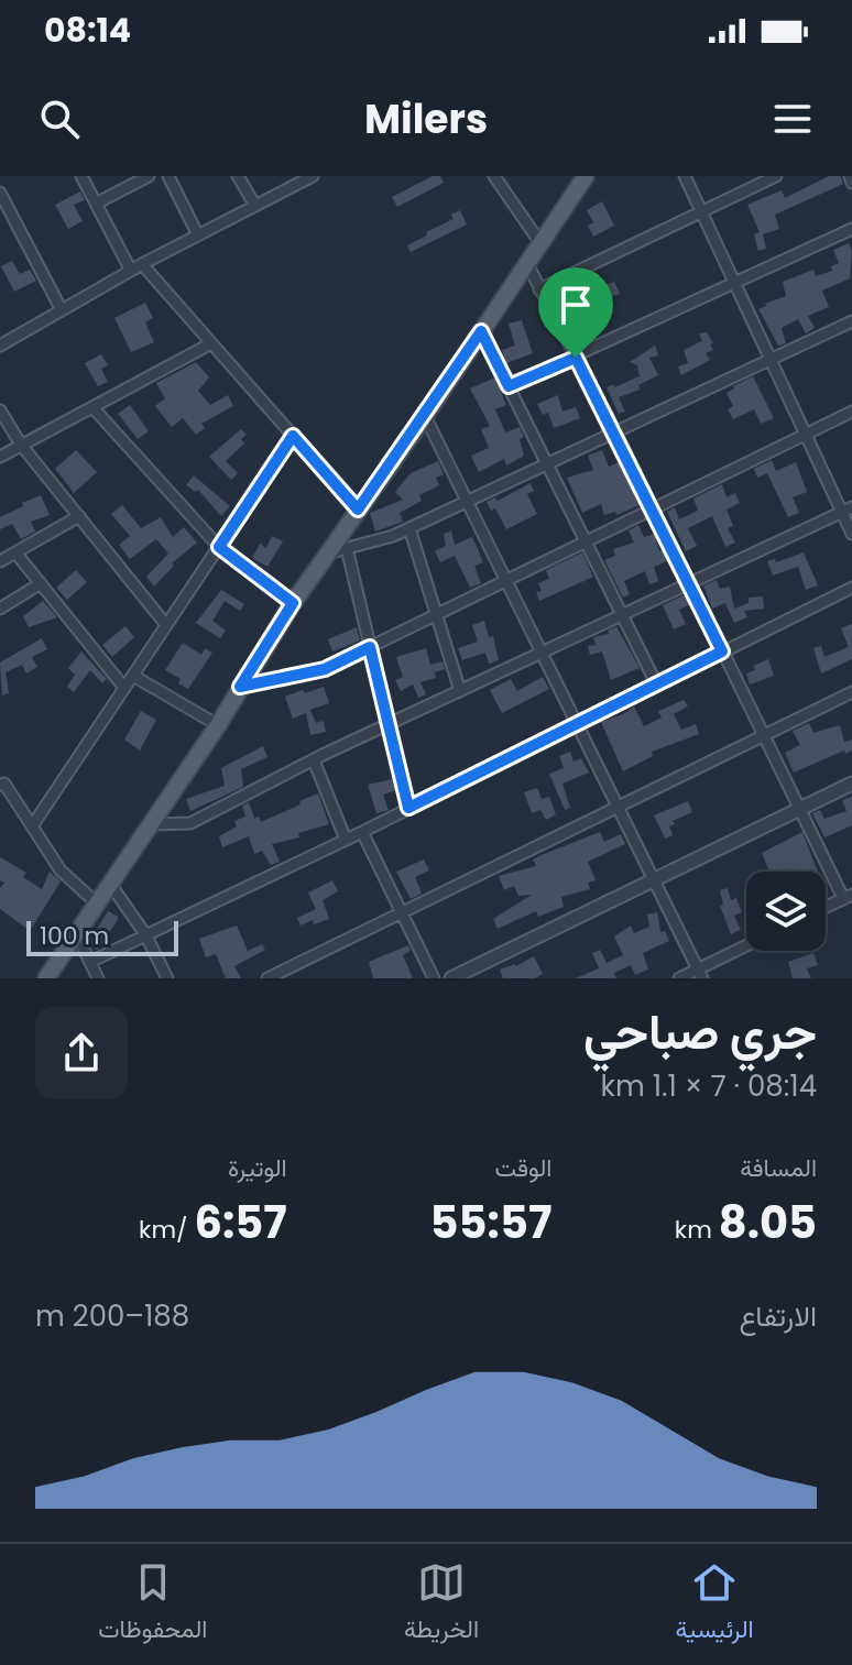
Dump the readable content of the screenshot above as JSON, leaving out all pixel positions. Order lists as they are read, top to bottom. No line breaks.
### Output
{"scale_bar":"100 m","page":{"status":"08:14","header":"Milers","scale":"100 m","heading":["جري صباحي","08:14 · 7 × 1.1 km"],"stats":[["المسافة","8.05 km"],["الوقت","55:57"],["الوتيرة","6:57 /km"]],"chart":["الارتفاع","188–200 m"],"tabs":["الرئيسية","الخريطة","المحفوظات"]}}
